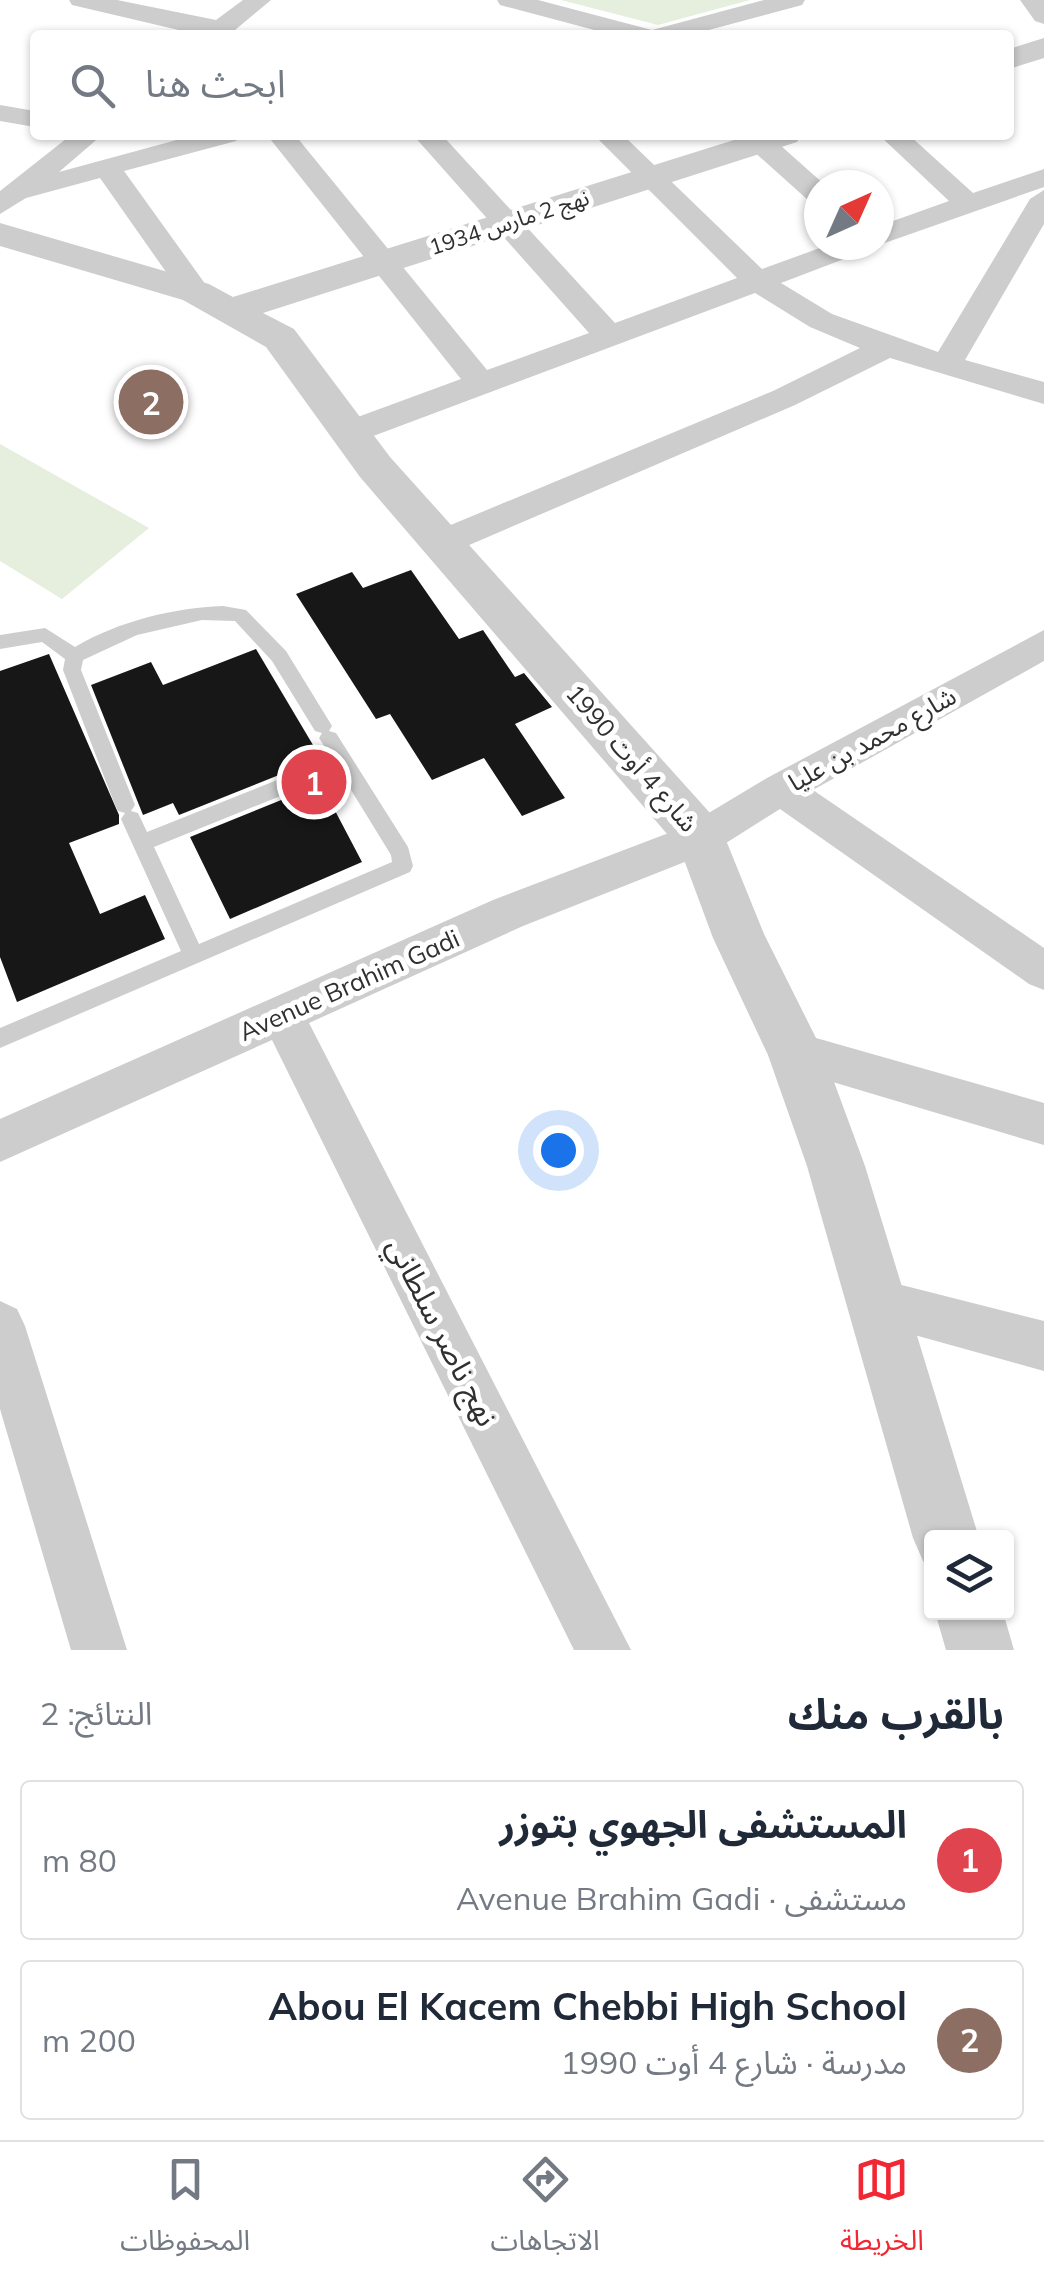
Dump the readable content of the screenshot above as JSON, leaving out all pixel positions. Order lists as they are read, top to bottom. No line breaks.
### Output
{"streets":{"street":["نهج 2 مارس 1934","شارع محمد بن عليا","شارع 4 أوت 1990","Avenue Brahim Gadi","نهج ناصر سلطاني"]},"crossings":[["نهج 2 مارس 1934","شارع 4 أوت 1990"],["شارع محمد بن عليا","شارع 4 أوت 1990"],["شارع محمد بن عليا","Avenue Brahim Gadi"],["شارع 4 أوت 1990","Avenue Brahim Gadi"],["Avenue Brahim Gadi","نهج ناصر سلطاني"]],"north":"top right","page":{"search":"ابحث هنا","pins":["2","1"],"heading":["بالقرب منك","النتائج: 2"],"list":[{"mark":"1","name":"المستشفى الجهوي بتوزر","note":"مستشفى · Avenue Brahim Gadi","value":"80 m"},{"mark":"2","name":"Abou El Kacem Chebbi High School","note":"مدرسة · شارع 4 أوت 1990","value":"200 m"}],"nav":["الخريطة","الاتجاهات","المحفوظات"]}}
